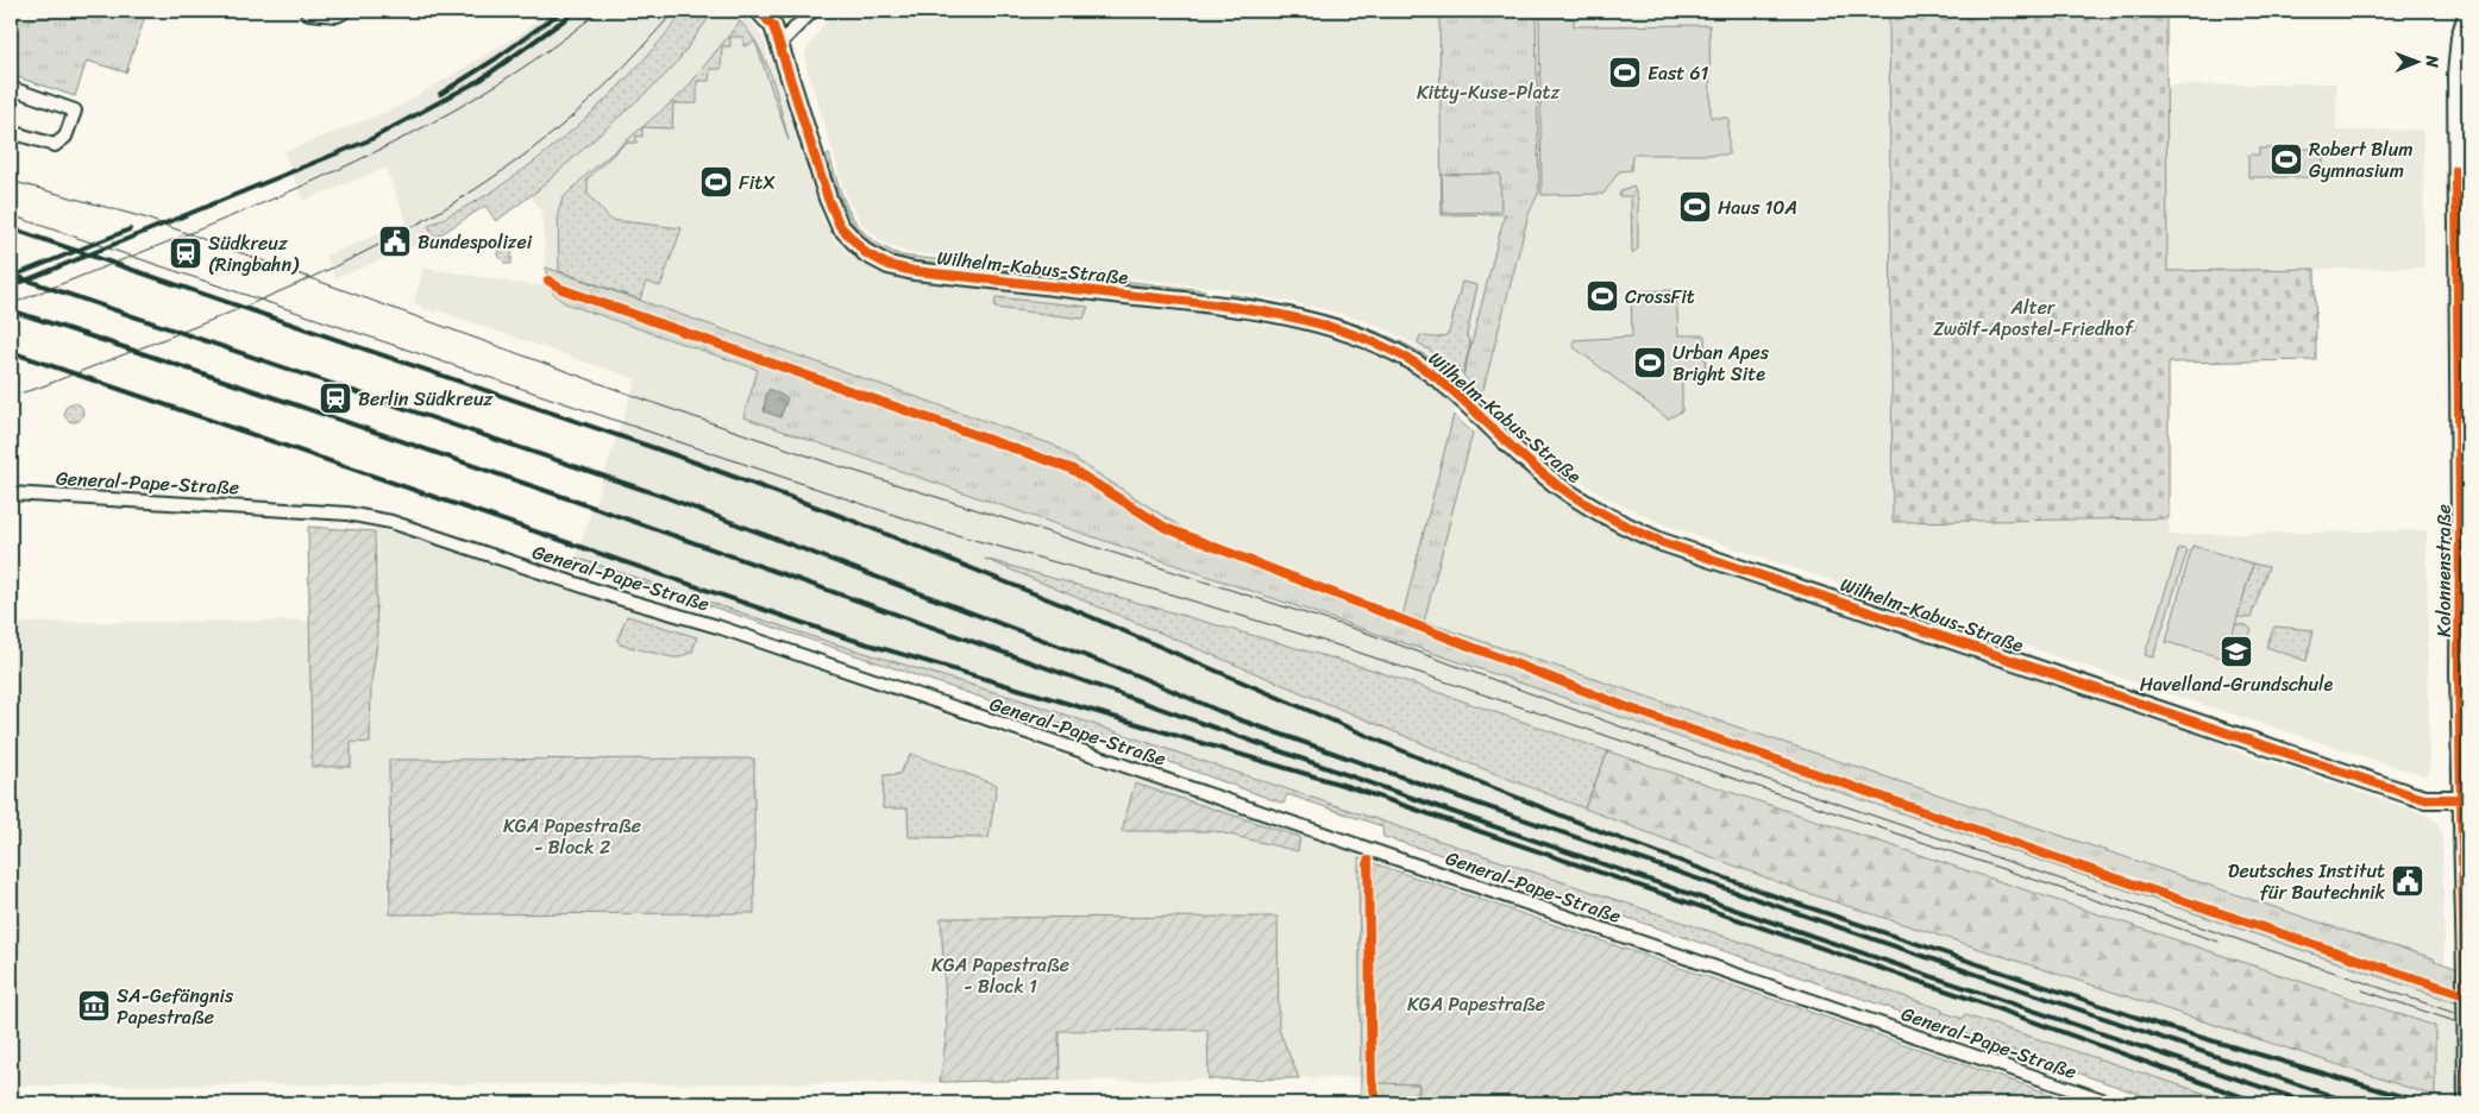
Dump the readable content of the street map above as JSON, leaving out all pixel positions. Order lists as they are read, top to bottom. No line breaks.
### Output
{"streets":{"street":["Wilhelm-Kabus-Straße","General-Pape-Straße","Kolonnenstraße"]},"crossings":[["Wilhelm-Kabus-Straße","Kolonnenstraße"]],"parks":["Kitty-Kuse-Platz","Alter Zwölf-Apostel-Friedhof","KGA Papestraße - Block 2","KGA Papestraße - Block 1","KGA Papestraße"],"places":{"sports":["East 61","Robert Blum Gymnasium","FitX","Haus 10A","CrossFit","Urban Apes Bright Site"],"public building":["Bundespolizei","Deutsches Institut für Bautechnik"],"station":["Südkreuz (Ringbahn)","Berlin Südkreuz"],"school or university":["Havelland-Grundschule"],"museum":["SA-Gefängnis Papestraße"]},"north":"right"}
